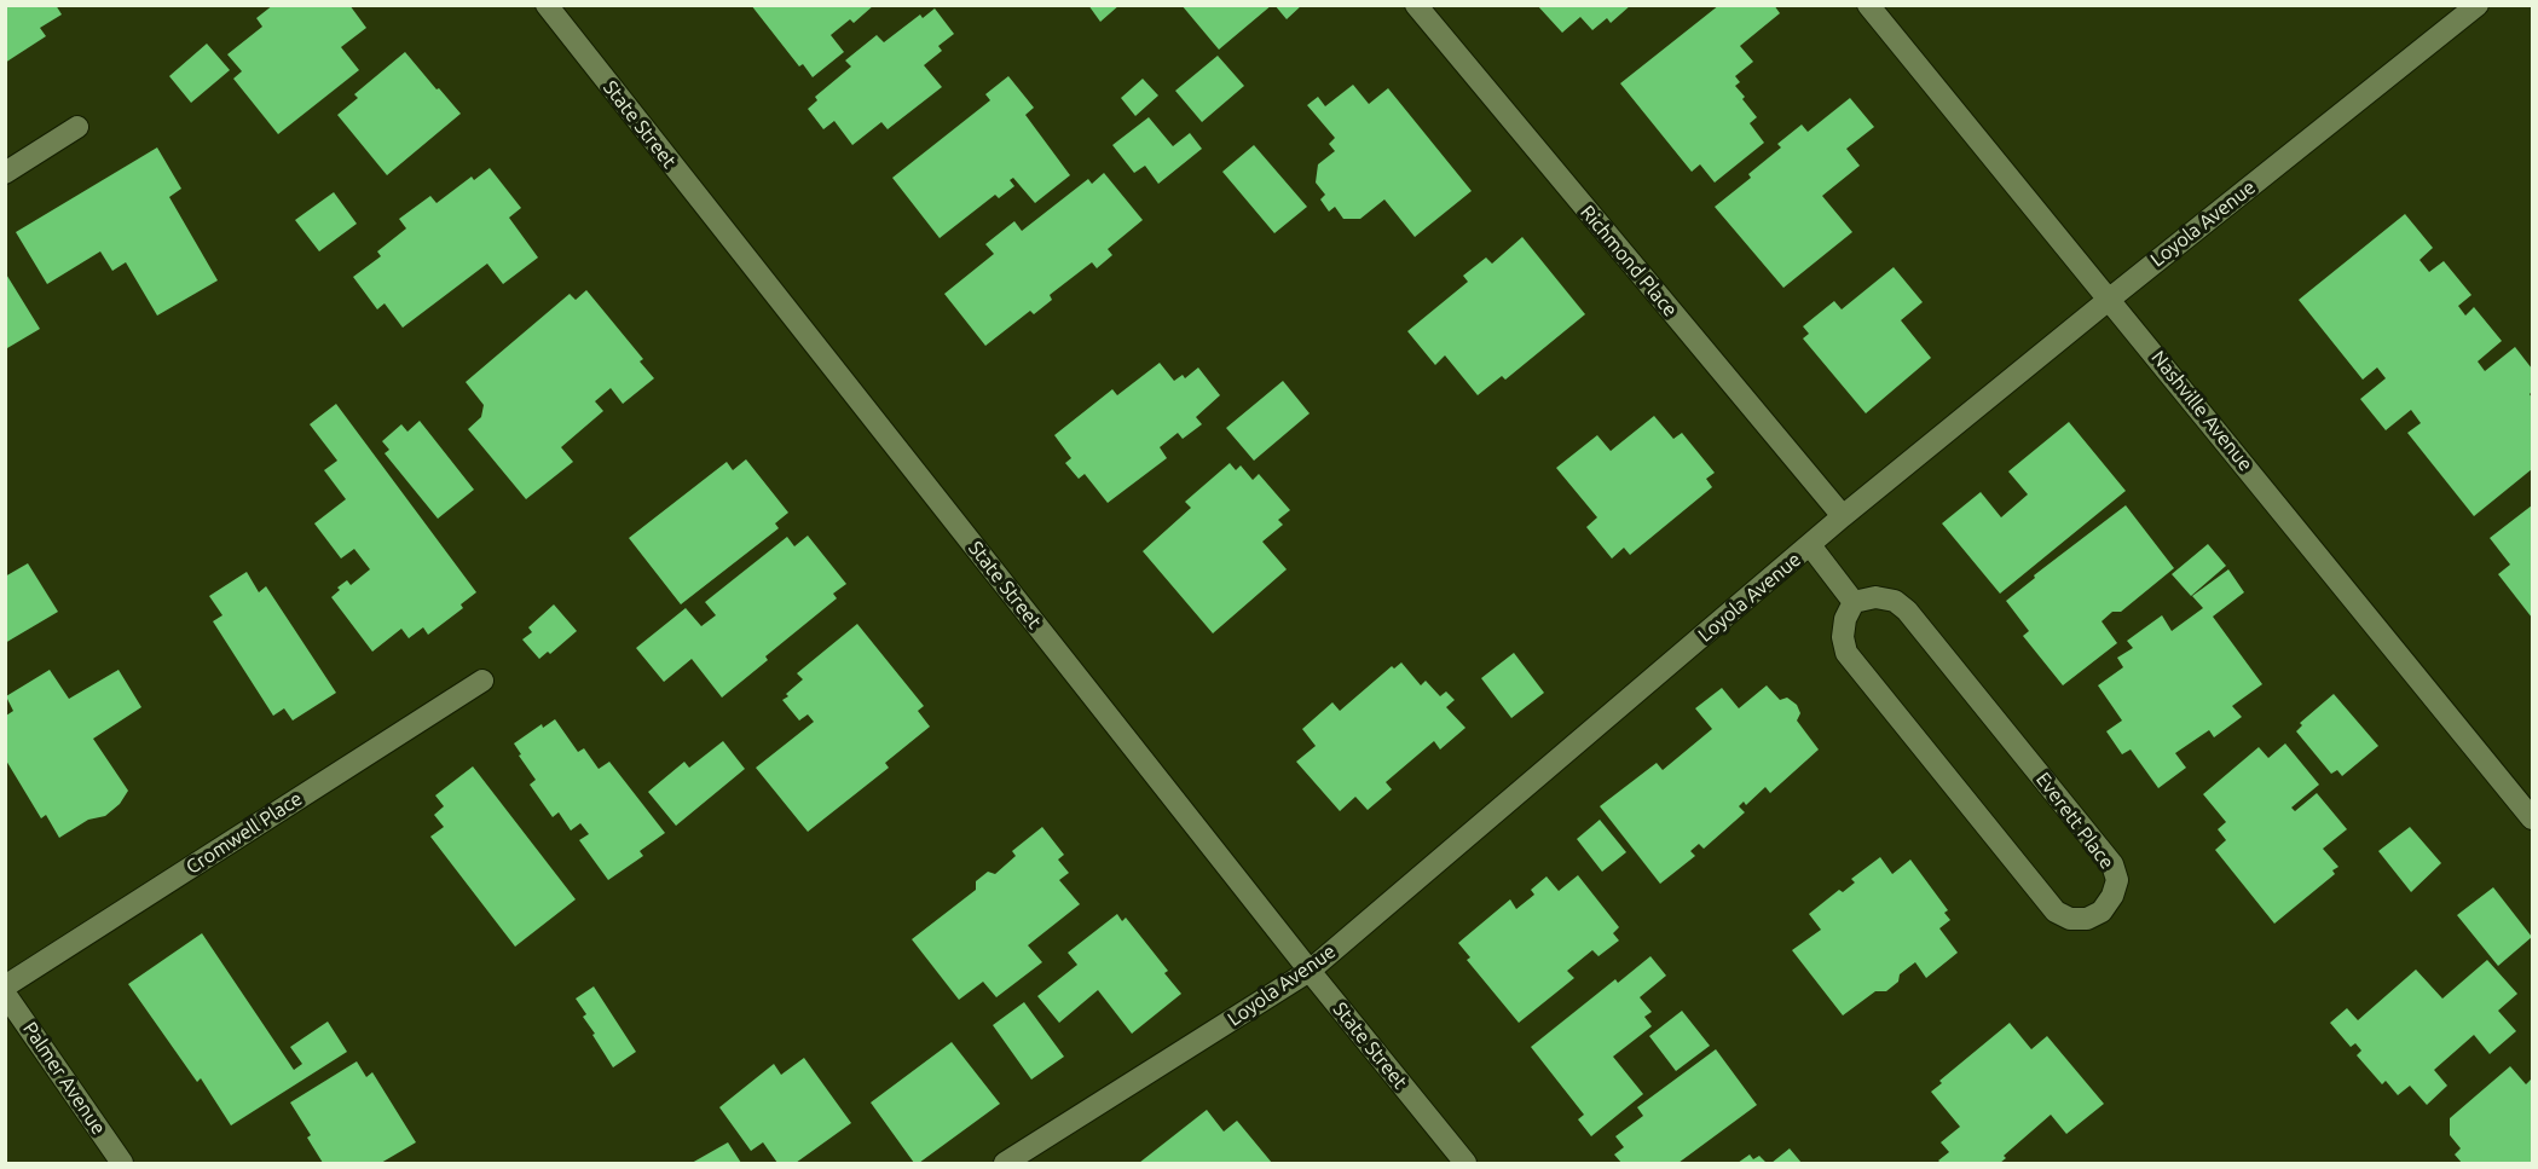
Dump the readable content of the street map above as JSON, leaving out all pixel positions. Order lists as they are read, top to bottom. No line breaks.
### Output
{"streets":{"street":["State Street","Loyola Avenue","Richmond Place","Nashville Avenue","Everett Place","Cromwell Place","Palmer Avenue"]},"crossings":[["State Street","Loyola Avenue"],["Loyola Avenue","Richmond Place"],["Loyola Avenue","Nashville Avenue"]]}
